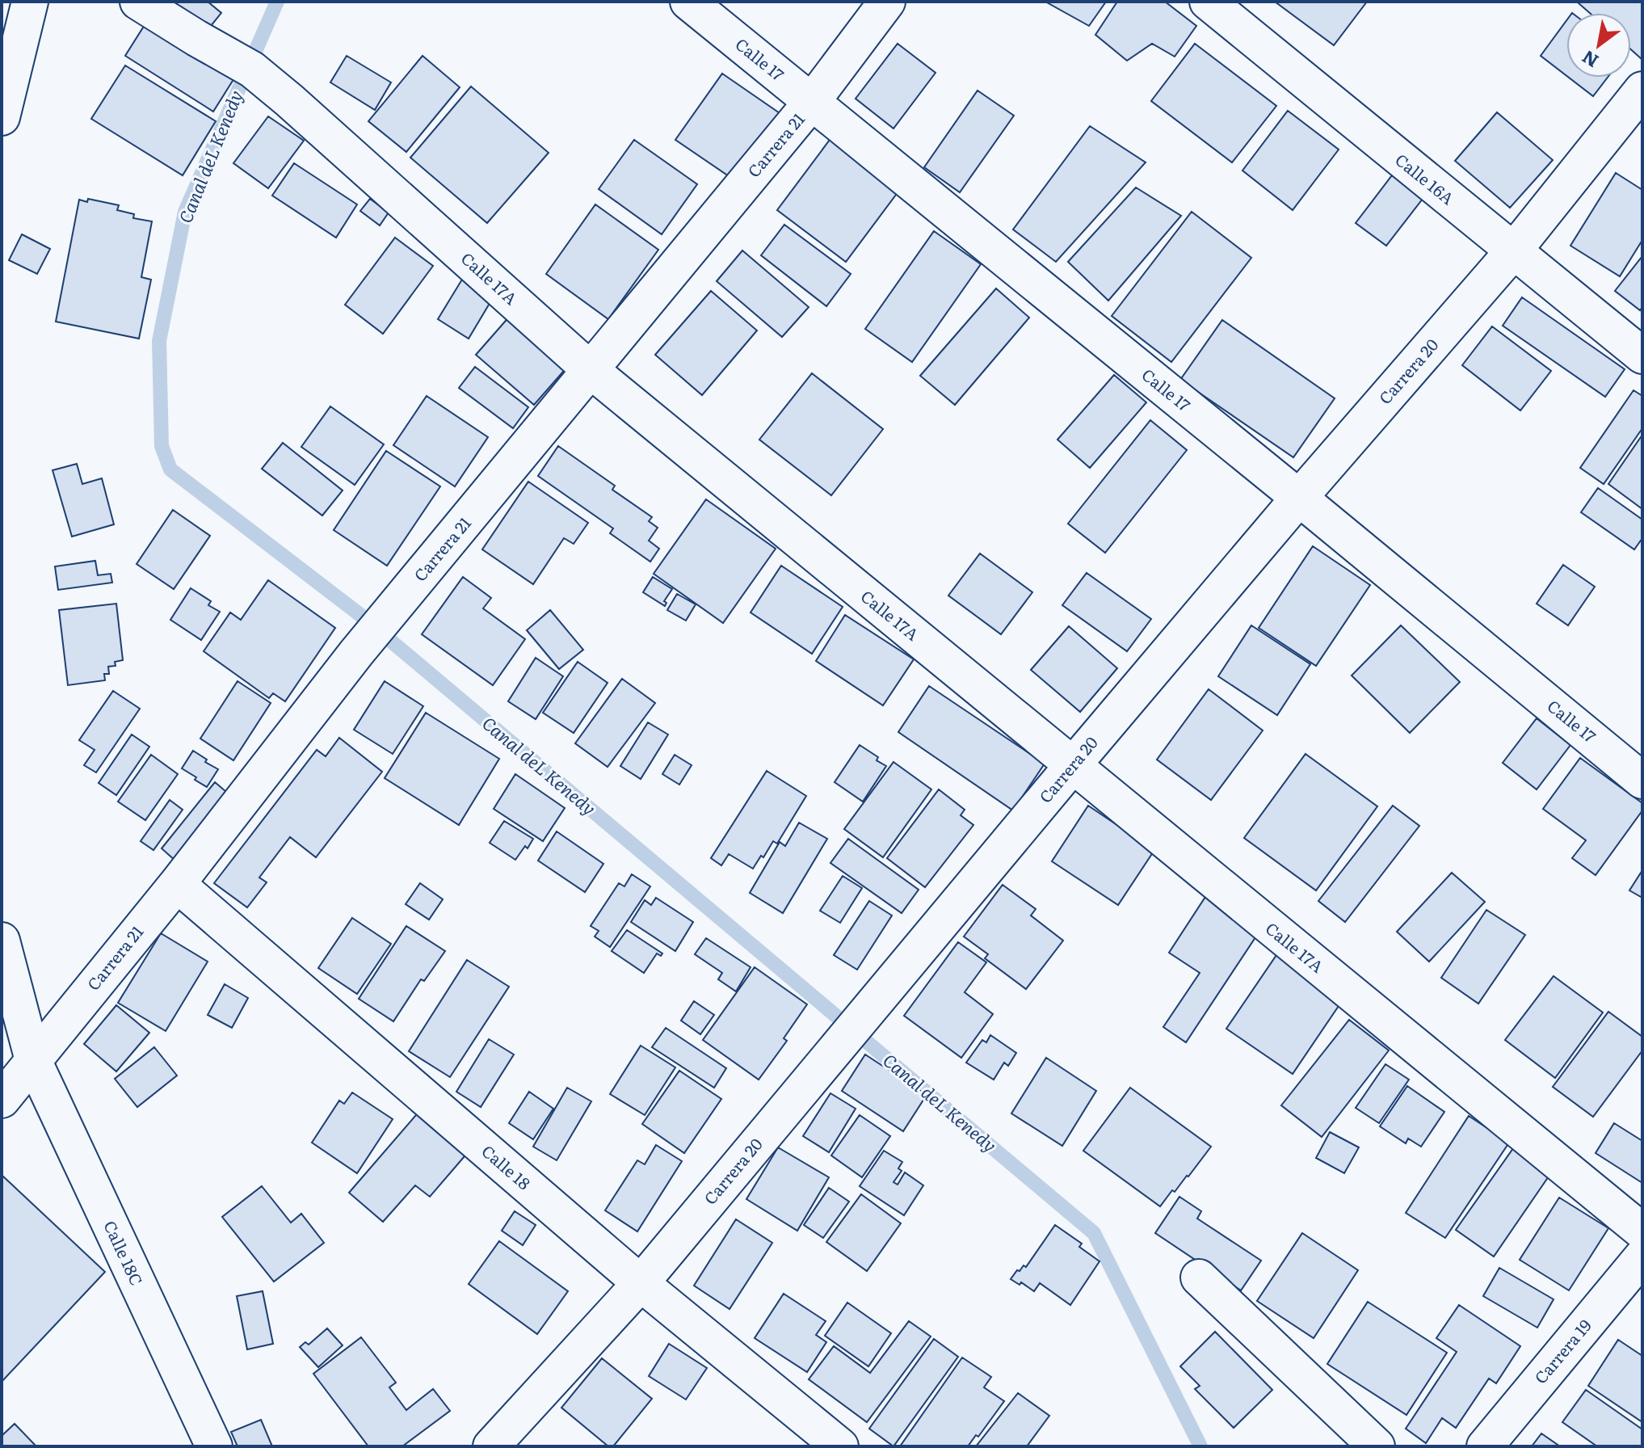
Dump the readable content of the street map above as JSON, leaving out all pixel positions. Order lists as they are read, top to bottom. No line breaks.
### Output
{"streets":{"street":["Calle 17","Carrera 21","Calle 16A","Calle 17A","Carrera 20","Calle 18","Calle 18C","Carrera 19"]},"crossings":[["Calle 17","Carrera 21"],["Calle 17","Carrera 20"],["Carrera 21","Calle 17A"],["Carrera 21","Calle 18"],["Carrera 21","Calle 18C"],["Calle 16A","Carrera 20"],["Calle 17A","Carrera 20"],["Carrera 20","Calle 18"]],"water":["Canal deL Kenedy"],"north":"bottom left"}
